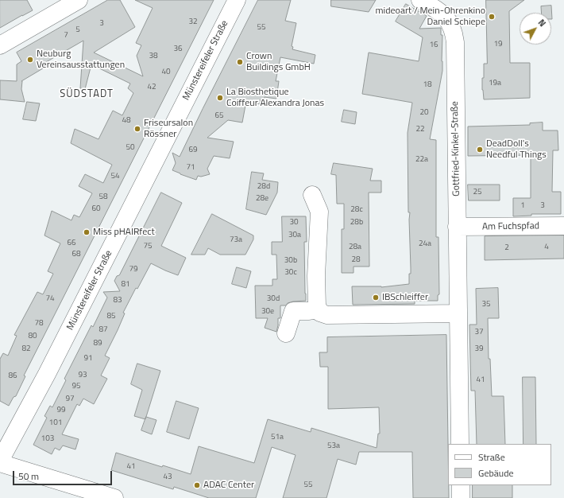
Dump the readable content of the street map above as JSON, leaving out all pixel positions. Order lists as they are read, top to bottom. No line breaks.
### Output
{"streets":{"street":["Münstereifeler Straße","Gottfried-Kinkel-Straße","Am Fuchspfad"]},"crossings":[["Gottfried-Kinkel-Straße","Am Fuchspfad"]],"districts":["SÜDSTADT"],"places":["mideoart / Mein-Ohrenkino Daniel Schiepe","Neuburg Vereinsausstattungen","Crown Buildings GmbH","La Biosthetique Coiffeur Alexandra Jonas","Friseursalon Rössner","DeadDoll's Needful Things","Miss pHAIRfect","IBSchleiffer","ADAC Center"],"house_numbers":["32","3","55","5","7","19","16","36","38","40","19a","18","42","20","65","48","22","50","69","22a","71","54","28d","25","58","28e","1","3","60","28c","30","28b","30a","73a","66","24a","75","28a","4","2","68","28","30b","79","30c","81","74","30d","83","35","30e","85","78","87","37","80","89","82","39","91","93","86","41","95","97","99","101","51a","103","53a","41","43","55"],"legend":["Straße","Gebäude"],"scale_bar":"50 m","north":"top right"}
